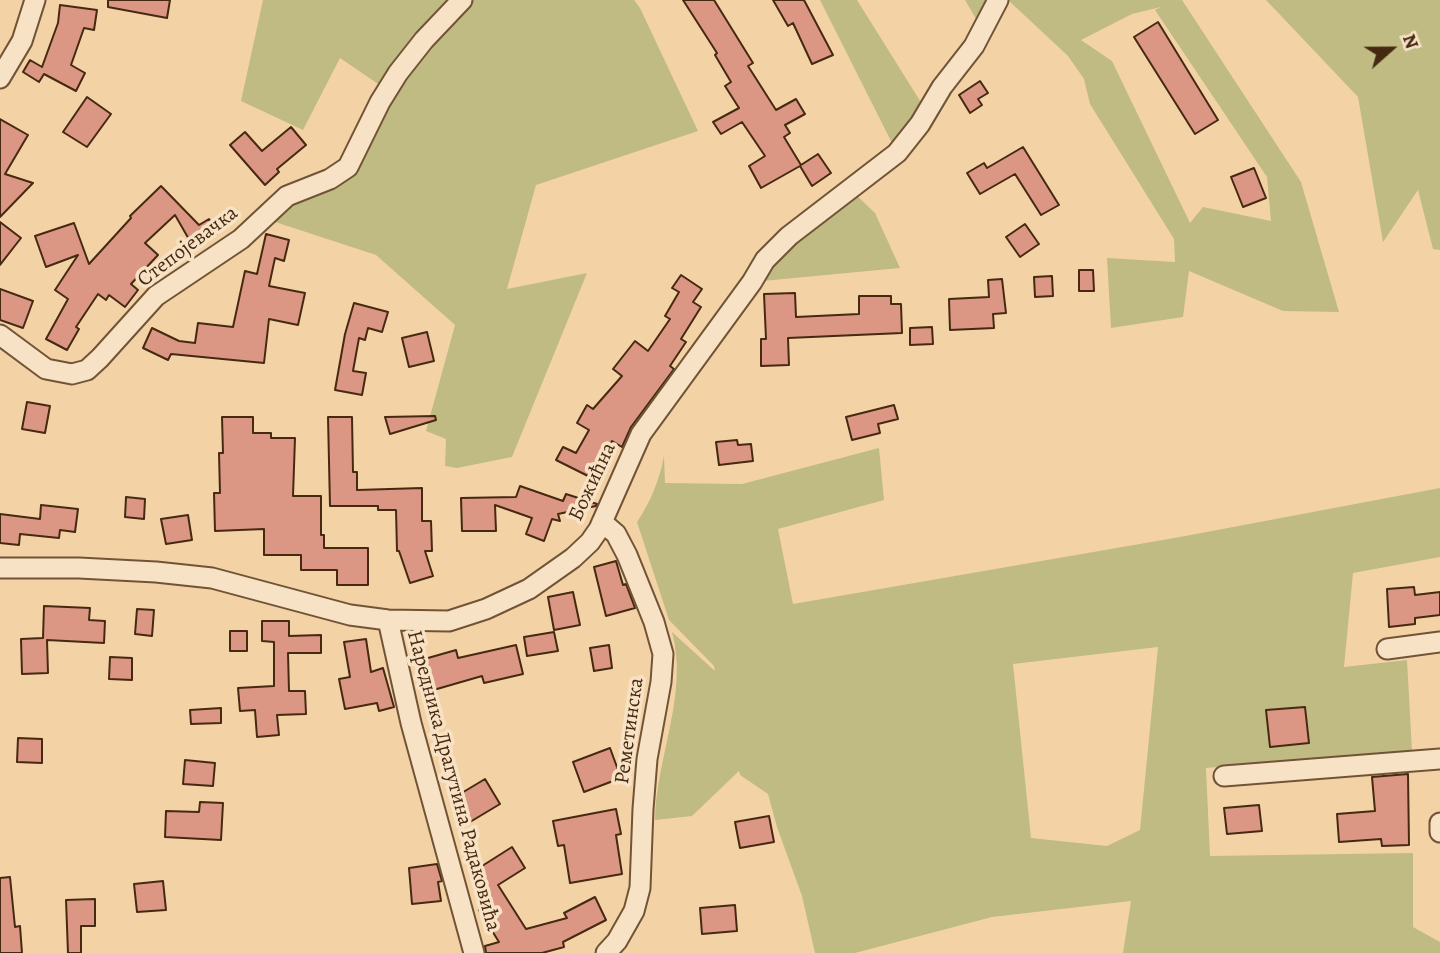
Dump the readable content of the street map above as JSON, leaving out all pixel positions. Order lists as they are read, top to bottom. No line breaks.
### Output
{"streets":{"street":["Степојевачка","Божићна","Реметинска","Наредника Драгутина Радаковића"]},"crossings":[["Божићна","Реметинска"],["Божићна","Наредника Драгутина Радаковића"]],"north":"right"}
